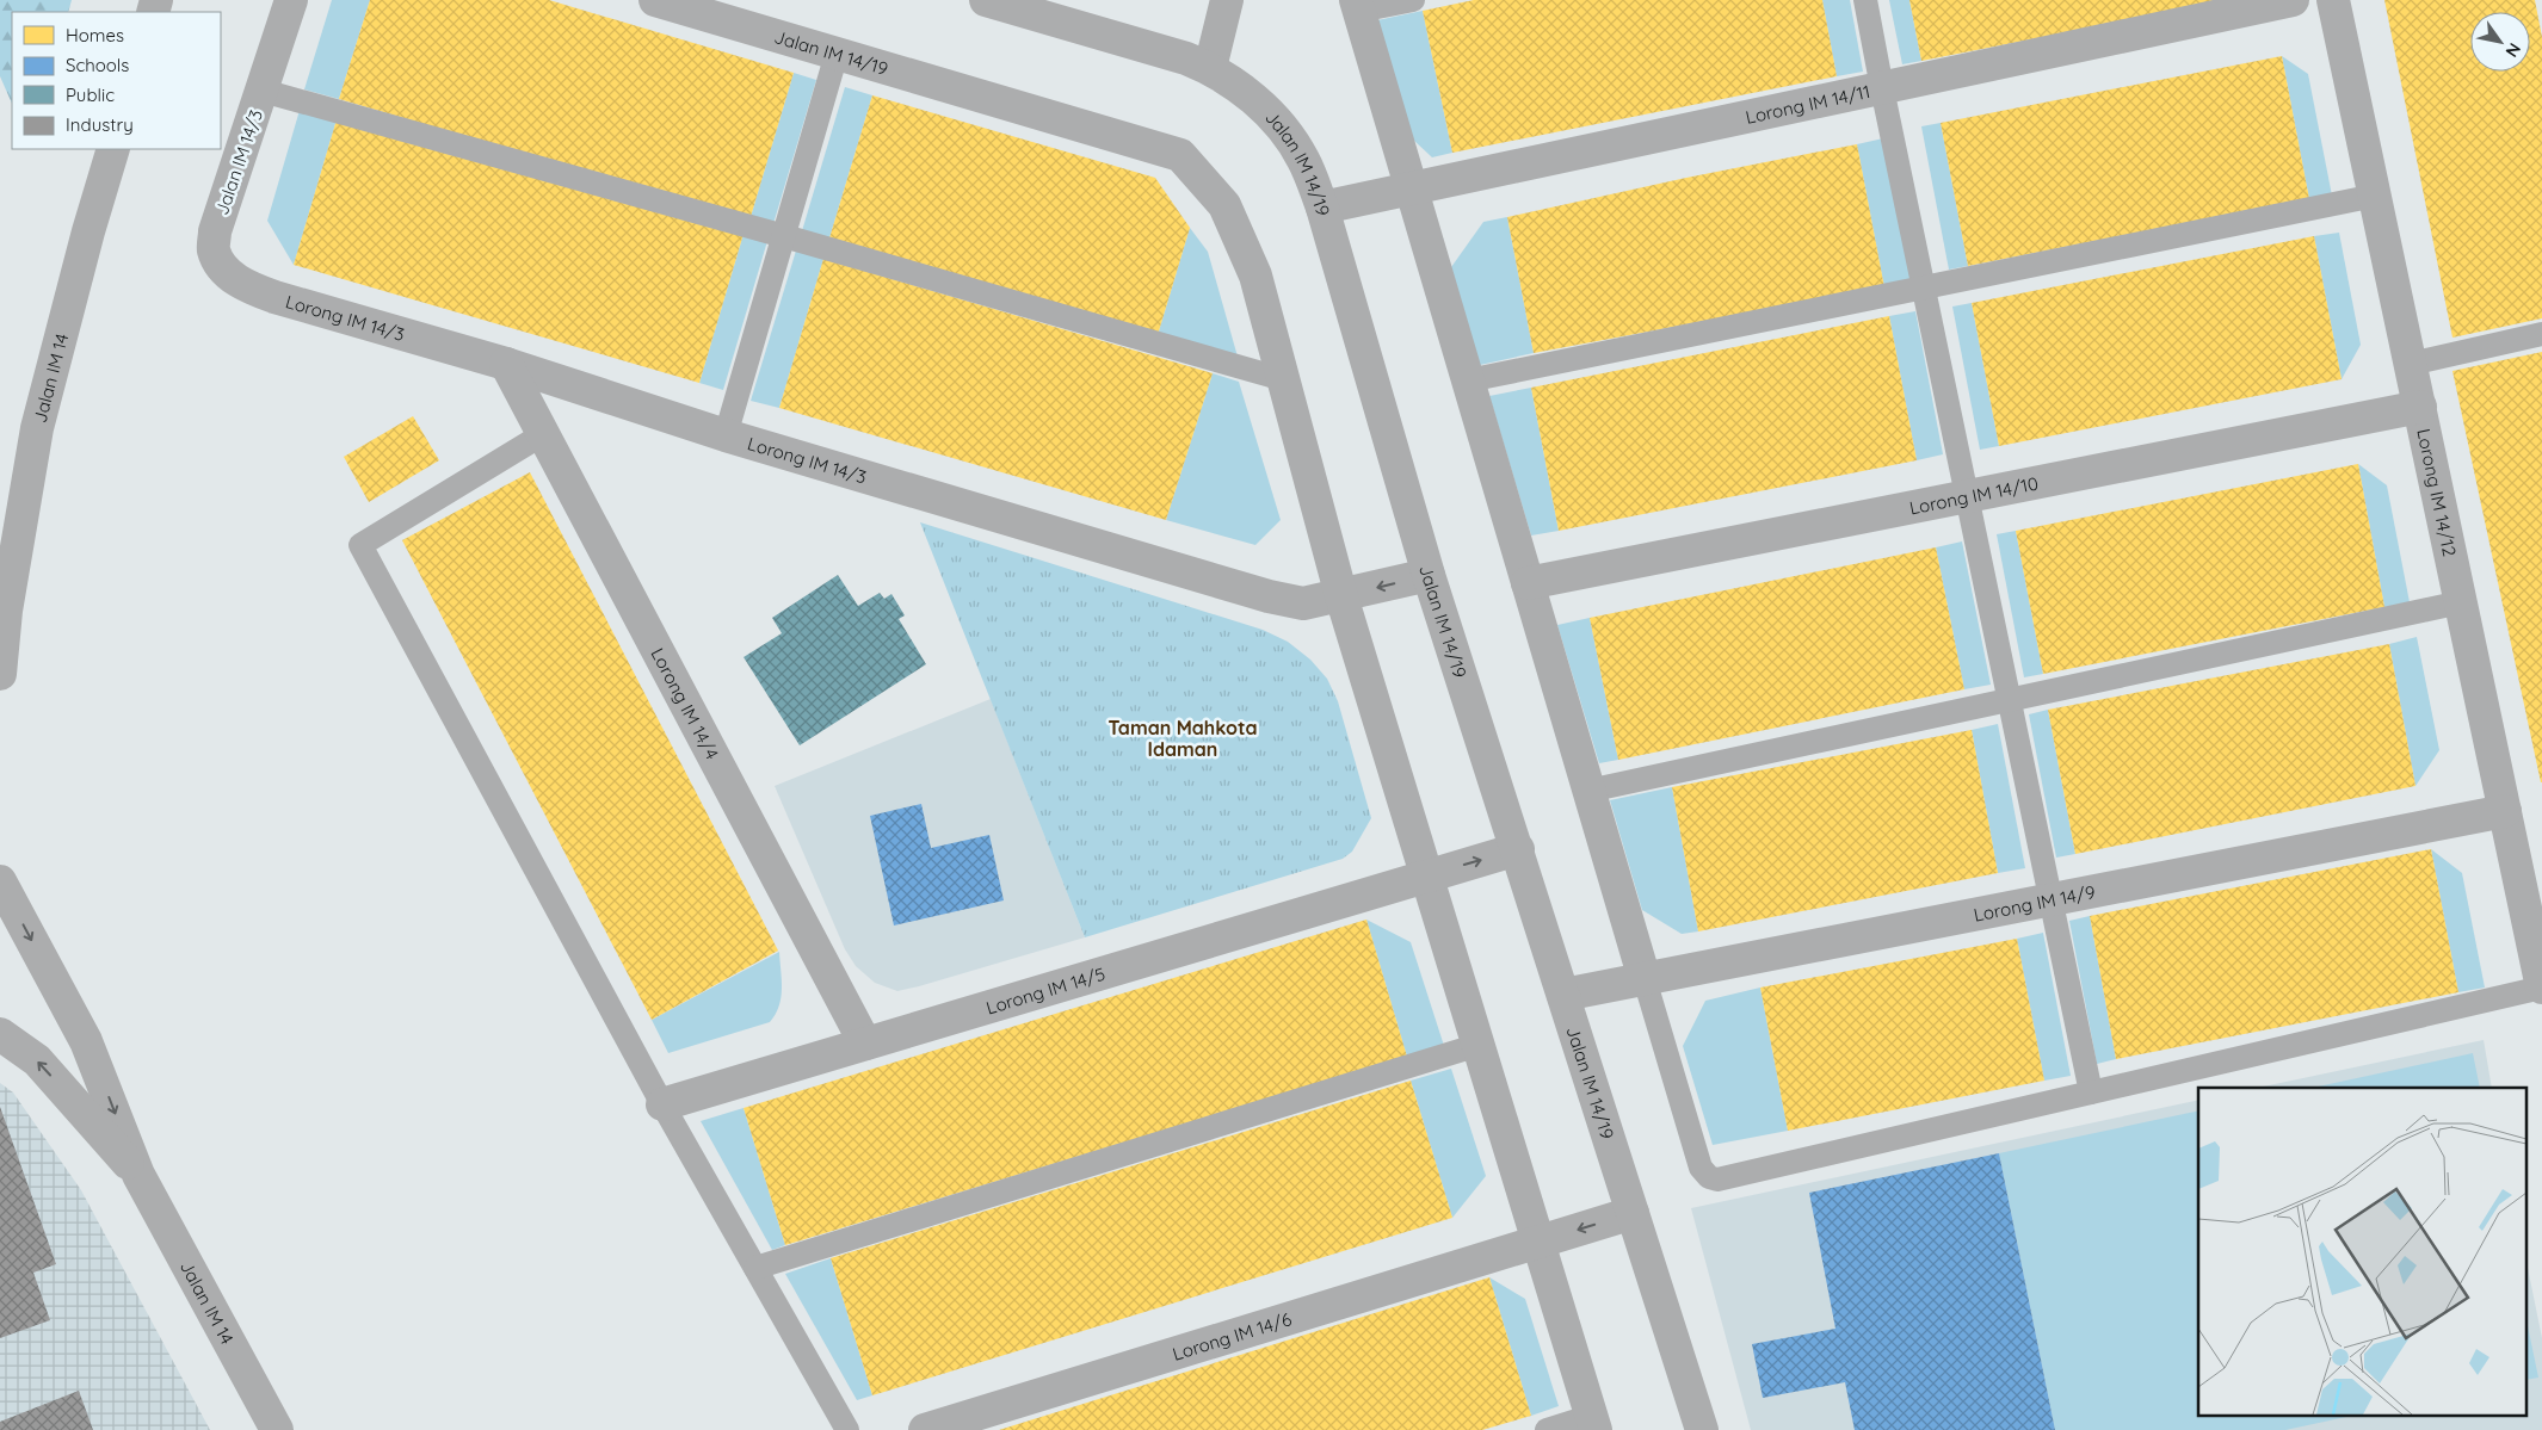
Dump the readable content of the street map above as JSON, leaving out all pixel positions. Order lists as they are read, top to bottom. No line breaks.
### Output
{"streets":{"street":["Jalan IM 14/19","Lorong IM 14/11","Jalan IM 14/3","Lorong IM 14/3","Jalan IM 14","Lorong IM 14/12","Lorong IM 14/10","Lorong IM 14/4","Lorong IM 14/9","Lorong IM 14/5","Lorong IM 14/6"]},"crossings":[["Jalan IM 14/19","Lorong IM 14/11"],["Jalan IM 14/19","Lorong IM 14/3"],["Jalan IM 14/19","Lorong IM 14/9"],["Jalan IM 14/19","Lorong IM 14/5"],["Jalan IM 14/19","Lorong IM 14/6"],["Jalan IM 14/3","Lorong IM 14/3"],["Lorong IM 14/3","Lorong IM 14/4"],["Lorong IM 14/12","Lorong IM 14/10"],["Lorong IM 14/12","Lorong IM 14/9"],["Lorong IM 14/4","Lorong IM 14/5"]],"districts":["Taman Mahkota Idaman"],"legend":["Homes","Schools","Public","Industry"],"north":"bottom right"}
